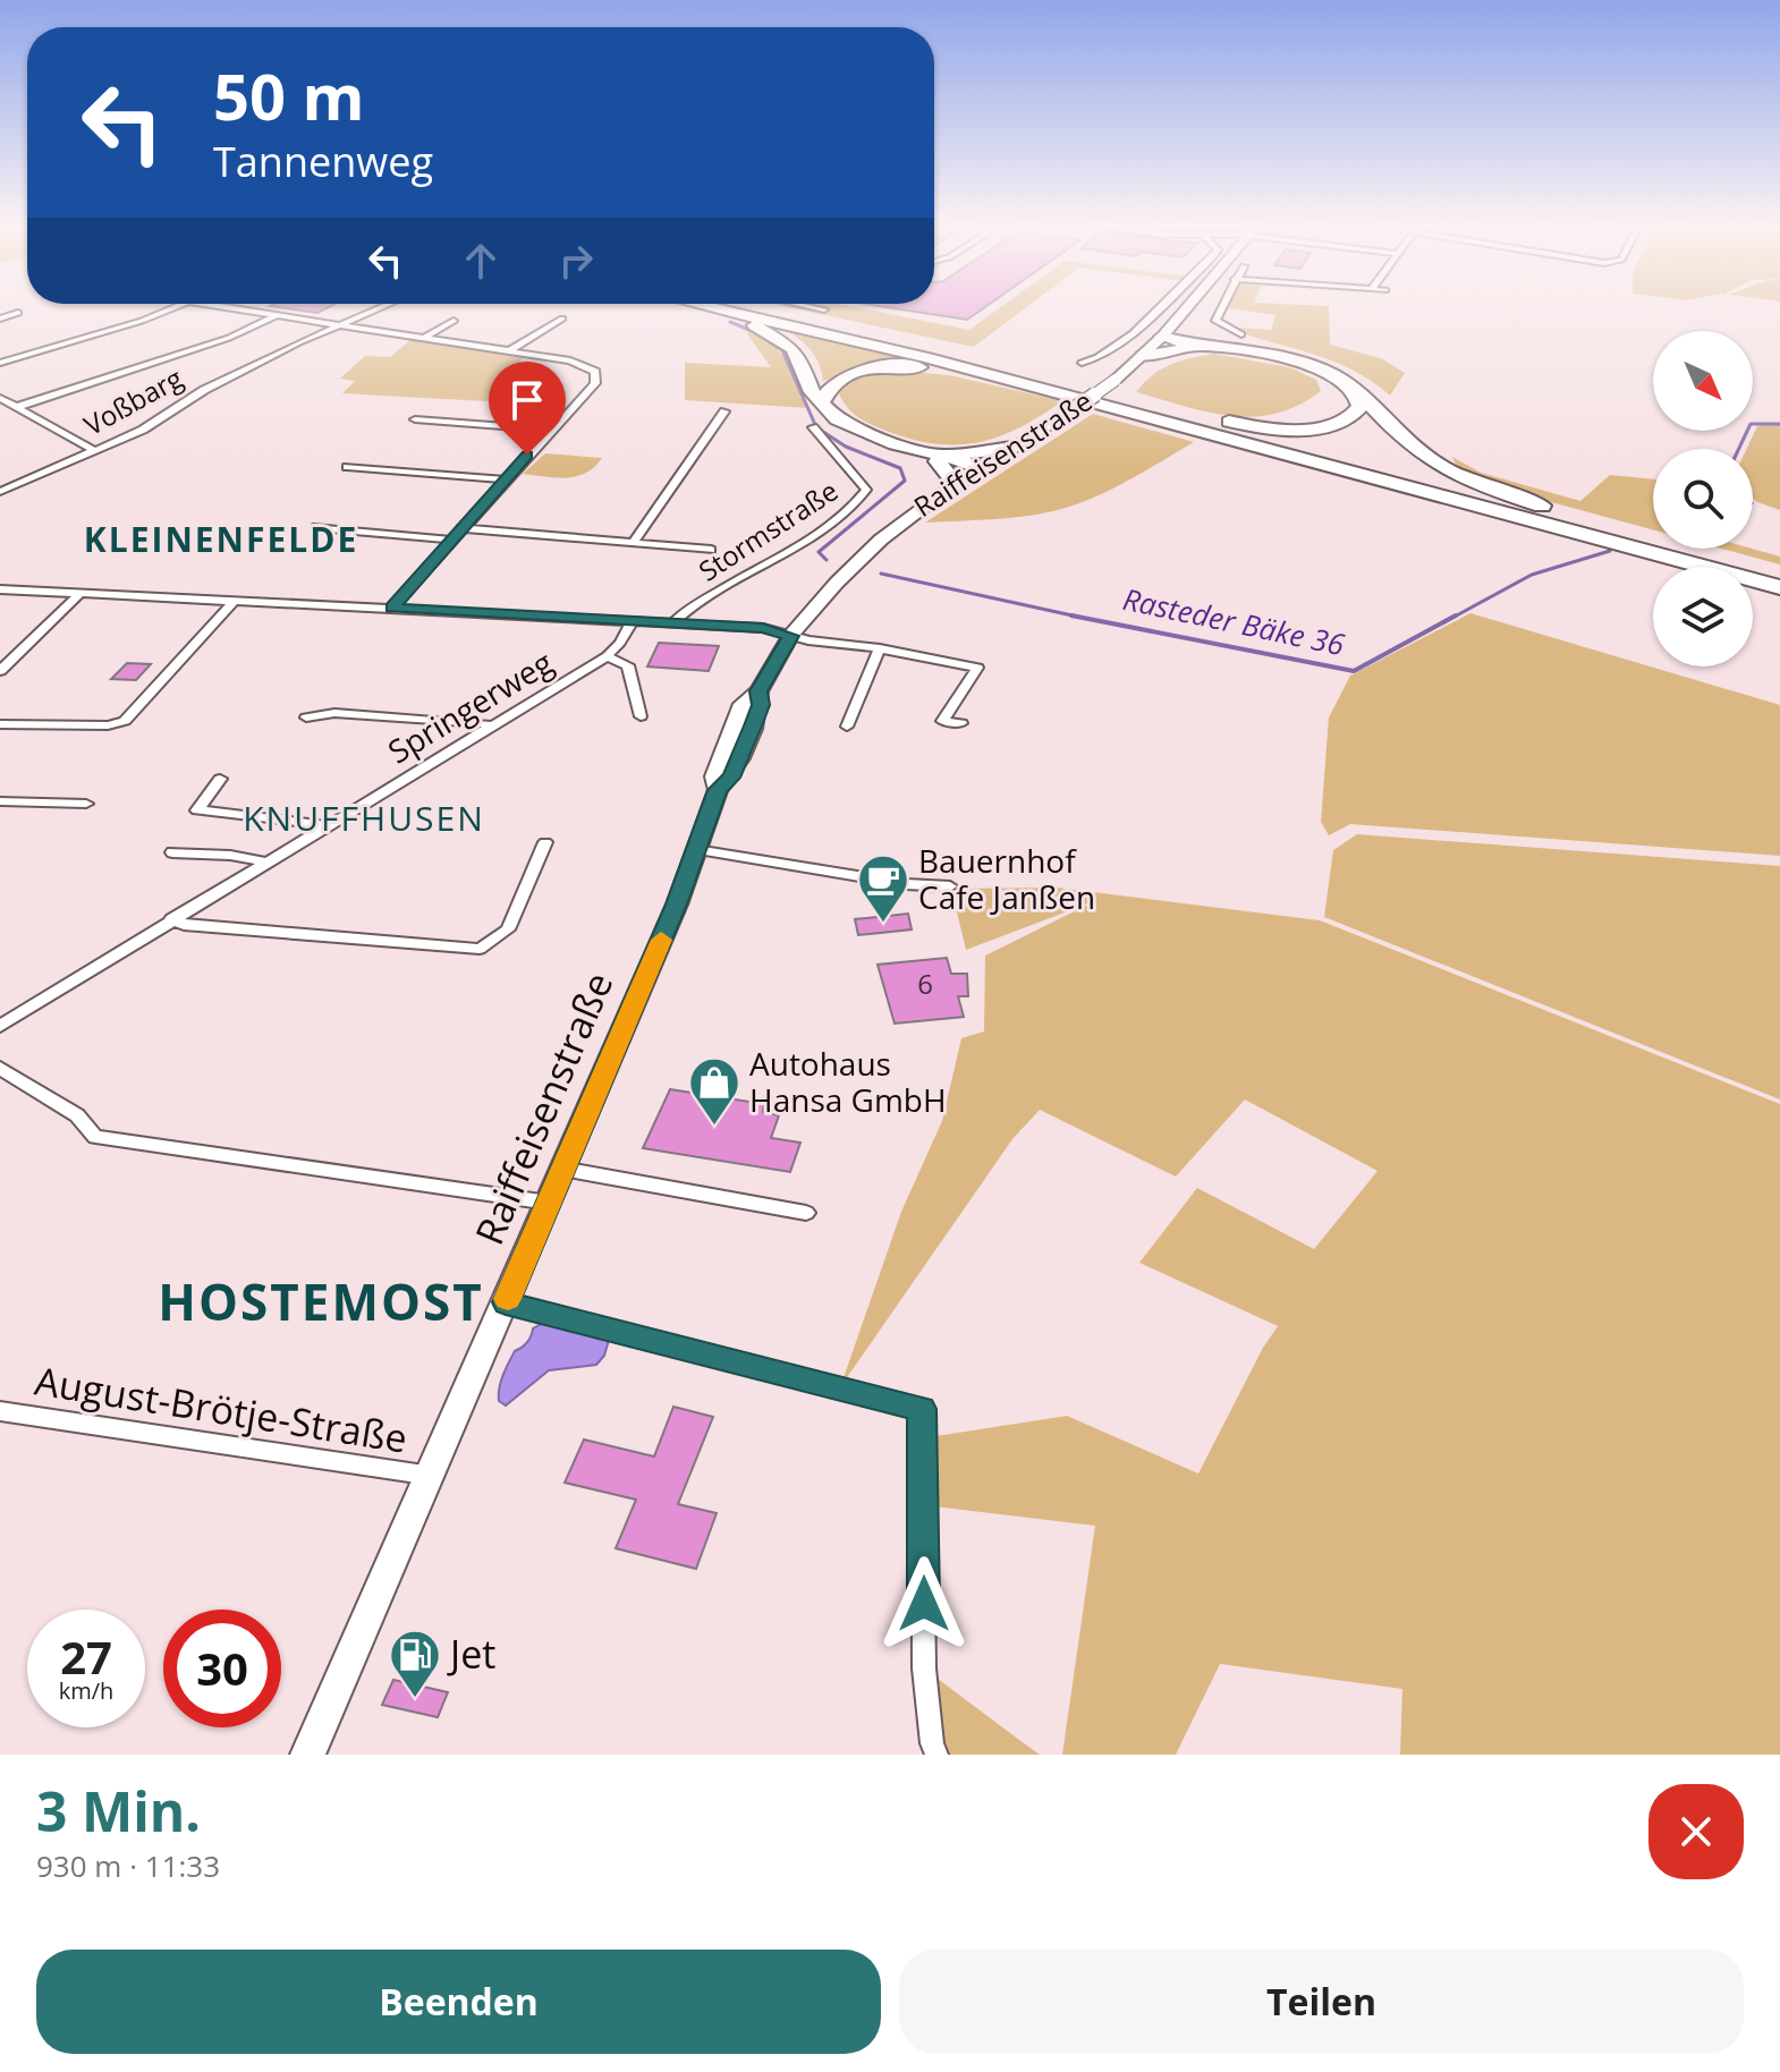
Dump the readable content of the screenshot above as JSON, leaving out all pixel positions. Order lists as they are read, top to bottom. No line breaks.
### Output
{"streets":{"street":["Voßbarg","Raiffeisenstraße","Stormstraße","Springerweg","August-Brötje-Straße"]},"crossings":[["Raiffeisenstraße","August-Brötje-Straße"]],"districts":["KLEINENFELDE","KNUFFHUSEN","HOSTEMOST"],"water":["Rasteder Bäke 36"],"places":{"cafe":["Bauernhof Cafe Janßen"],"shop":["Autohaus Hansa GmbH"],"fuel station":["Jet"]},"house_numbers":["6"],"north":"bottom right","page":{"turn":["50 m","Tannenweg"],"speed":"27 km/h","limit":"30","heading":["3 Min.","930 m · 11:33"],"buttons":["Beenden","Teilen"]}}
